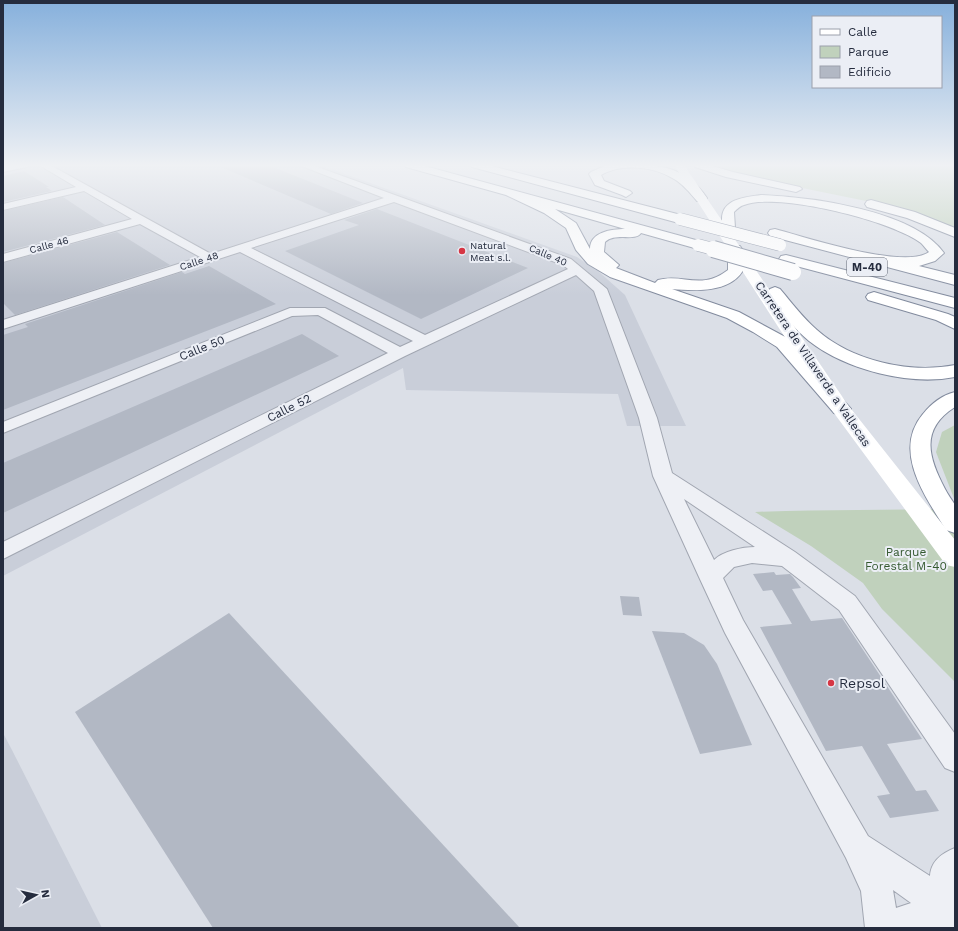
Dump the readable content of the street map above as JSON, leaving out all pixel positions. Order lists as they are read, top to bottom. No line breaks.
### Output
{"streets":{"main road":["M-40","Carretera de Villaverde a Vallecas"],"street":["Calle 46","Calle 40","Calle 48","Calle 50","Calle 52"]},"crossings":[["Calle 40","Calle 52"],["Calle 50","Calle 52"]],"parks":["Parque Forestal M-40"],"places":["Natural Meat s.l.","Repsol"],"legend":["Calle","Parque","Edificio"],"north":"right"}
